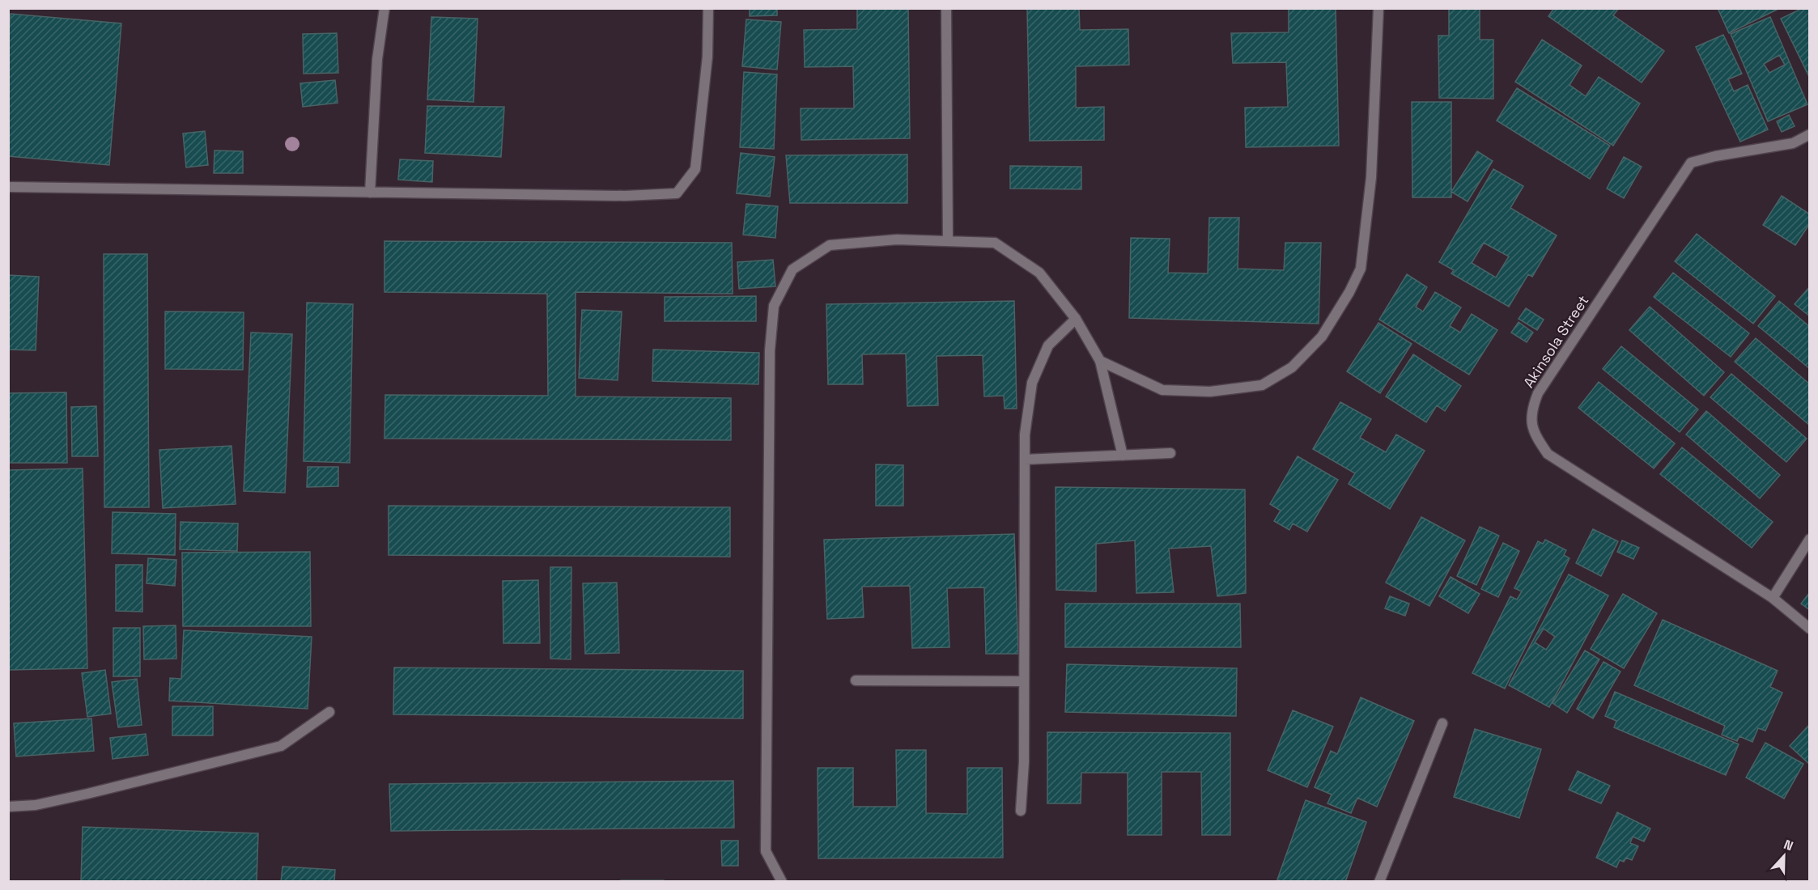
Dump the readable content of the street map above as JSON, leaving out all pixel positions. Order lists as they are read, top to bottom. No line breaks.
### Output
{"streets":{"street":["Akinsola Street"]},"north":"top"}
